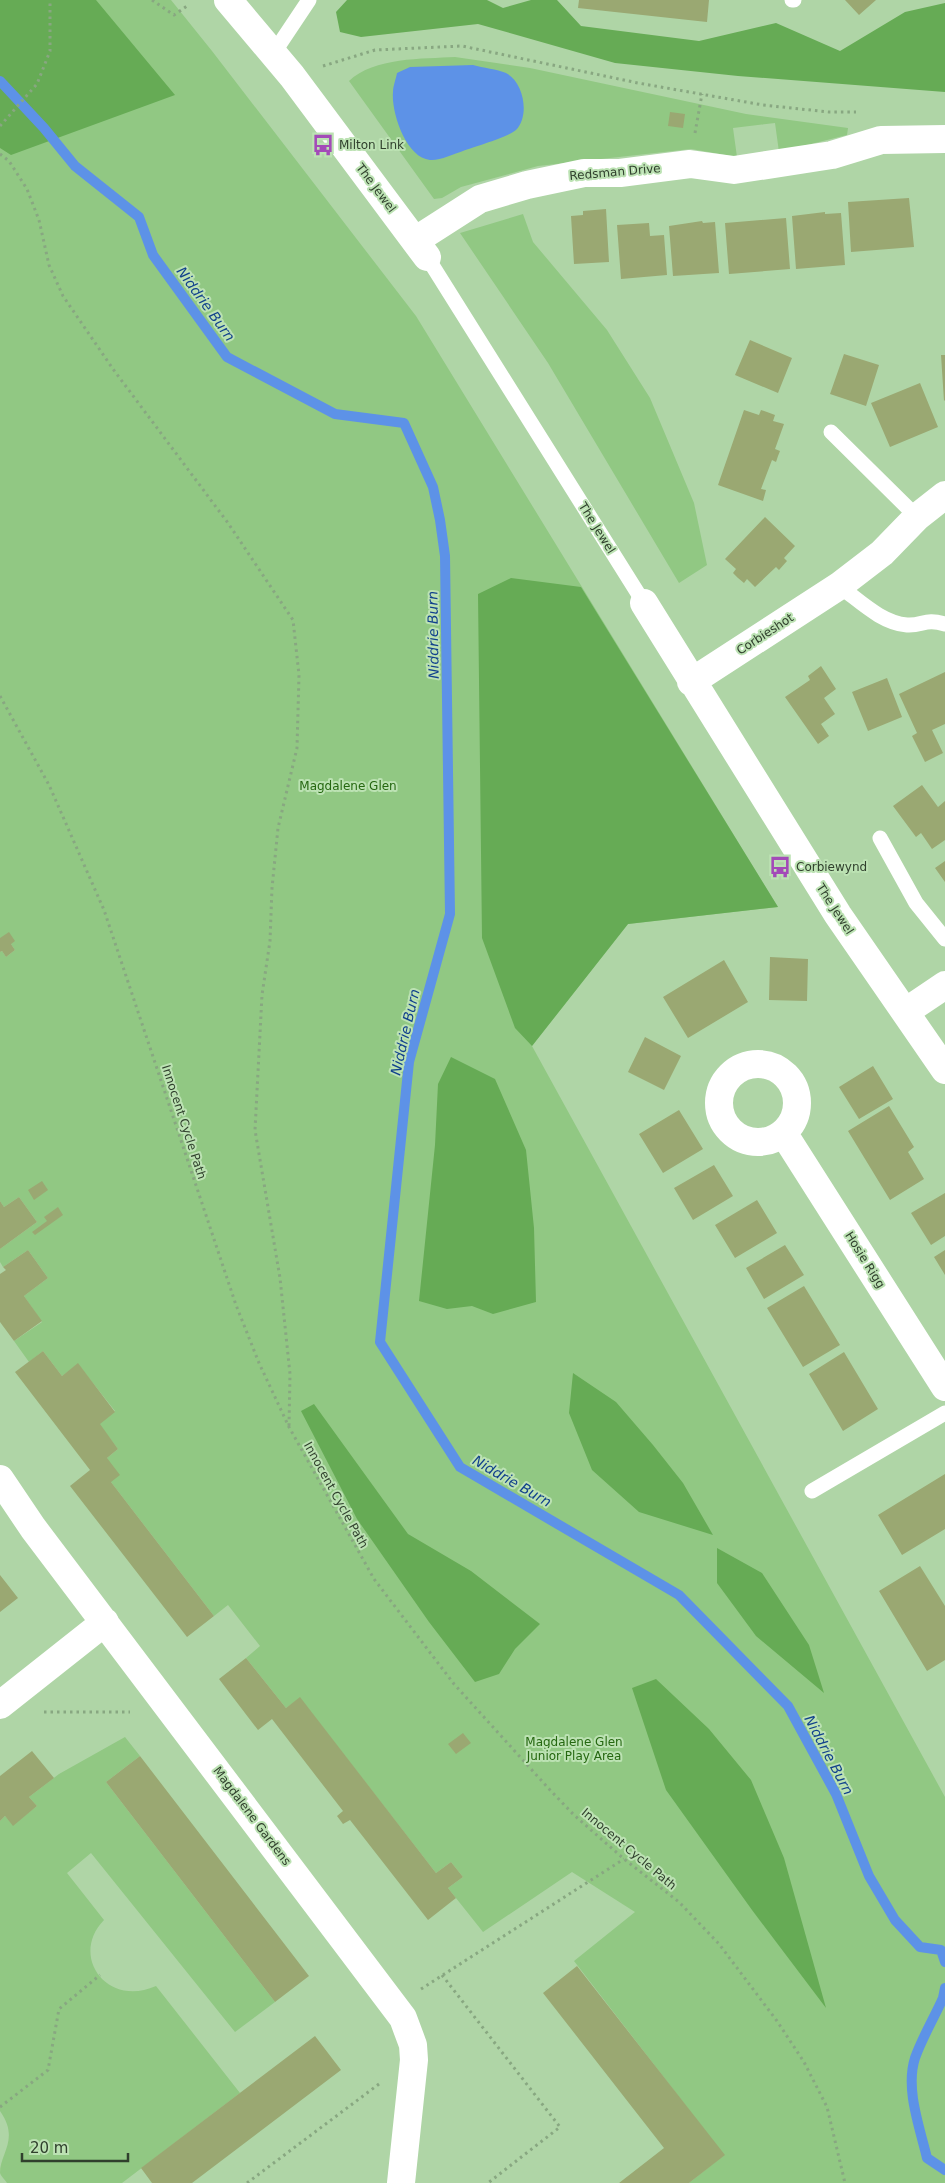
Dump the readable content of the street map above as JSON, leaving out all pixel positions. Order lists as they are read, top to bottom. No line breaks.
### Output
{"streets":{"street":["Redsman Drive","The Jewel","Corbieshot","Hosie Rigg","Magdalene Gardens"],"path":["Innocent Cycle Path"]},"crossings":[["Redsman Drive","The Jewel"],["The Jewel","Corbieshot"]],"water":["Niddrie Burn"],"parks":["Magdalene Glen","Magdalene Glen Junior Play Area"],"places":{"bus stop":["Milton Link","Corbiewynd"]},"scale_bar":"20 m"}
